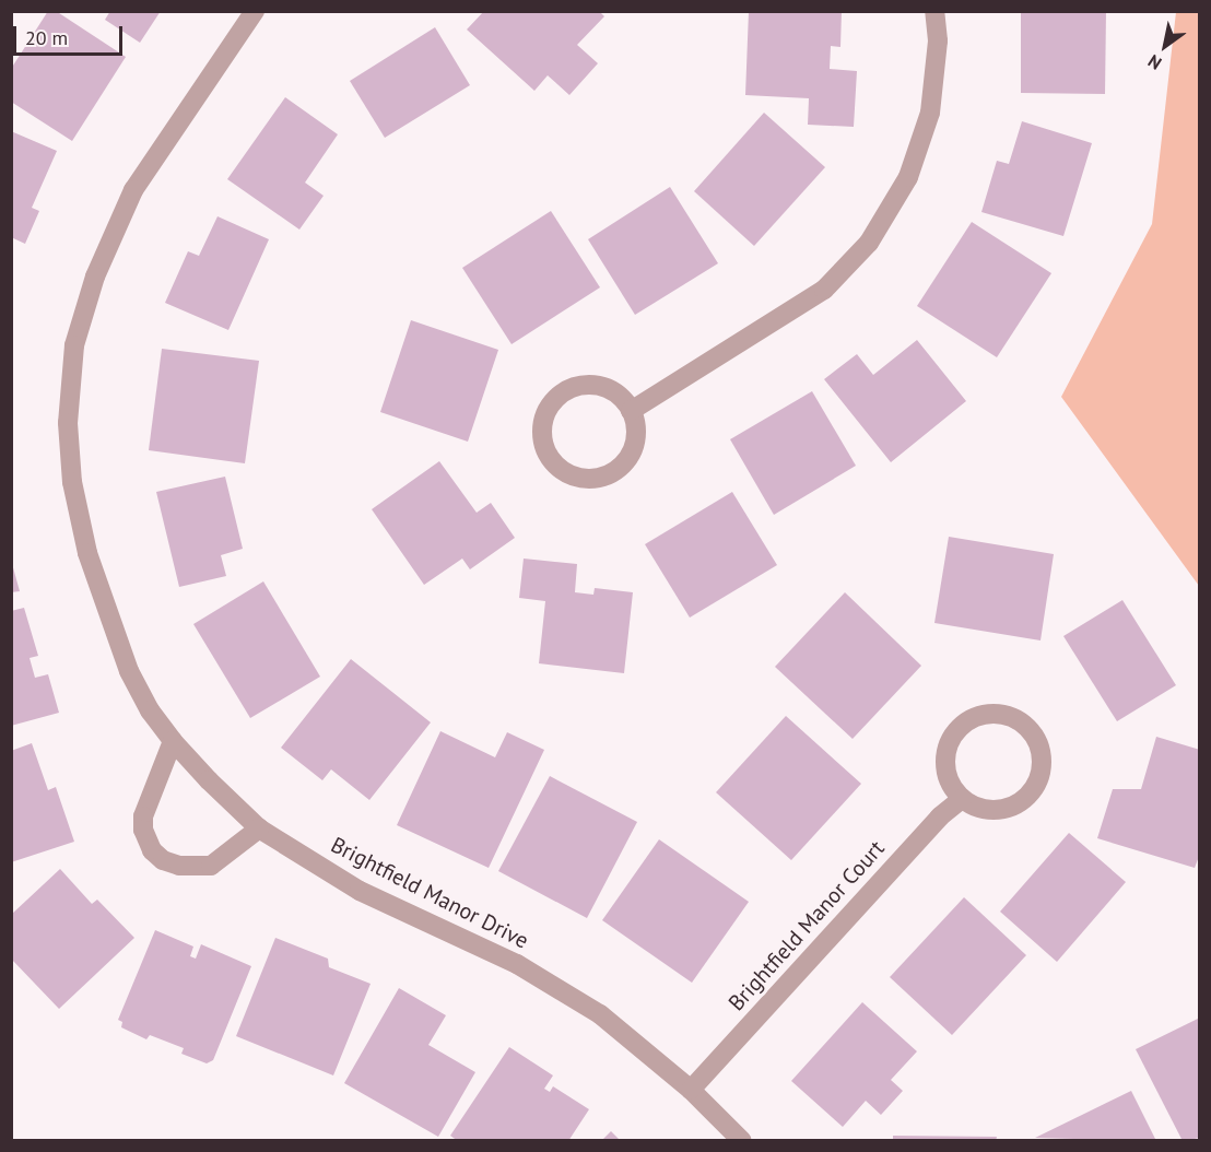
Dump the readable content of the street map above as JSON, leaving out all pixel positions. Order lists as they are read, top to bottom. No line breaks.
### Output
{"streets":{"street":["Brightfield Manor Drive","Brightfield Manor Court"]},"crossings":[["Brightfield Manor Drive","Brightfield Manor Court"]],"scale_bar":"20 m","north":"bottom left"}
